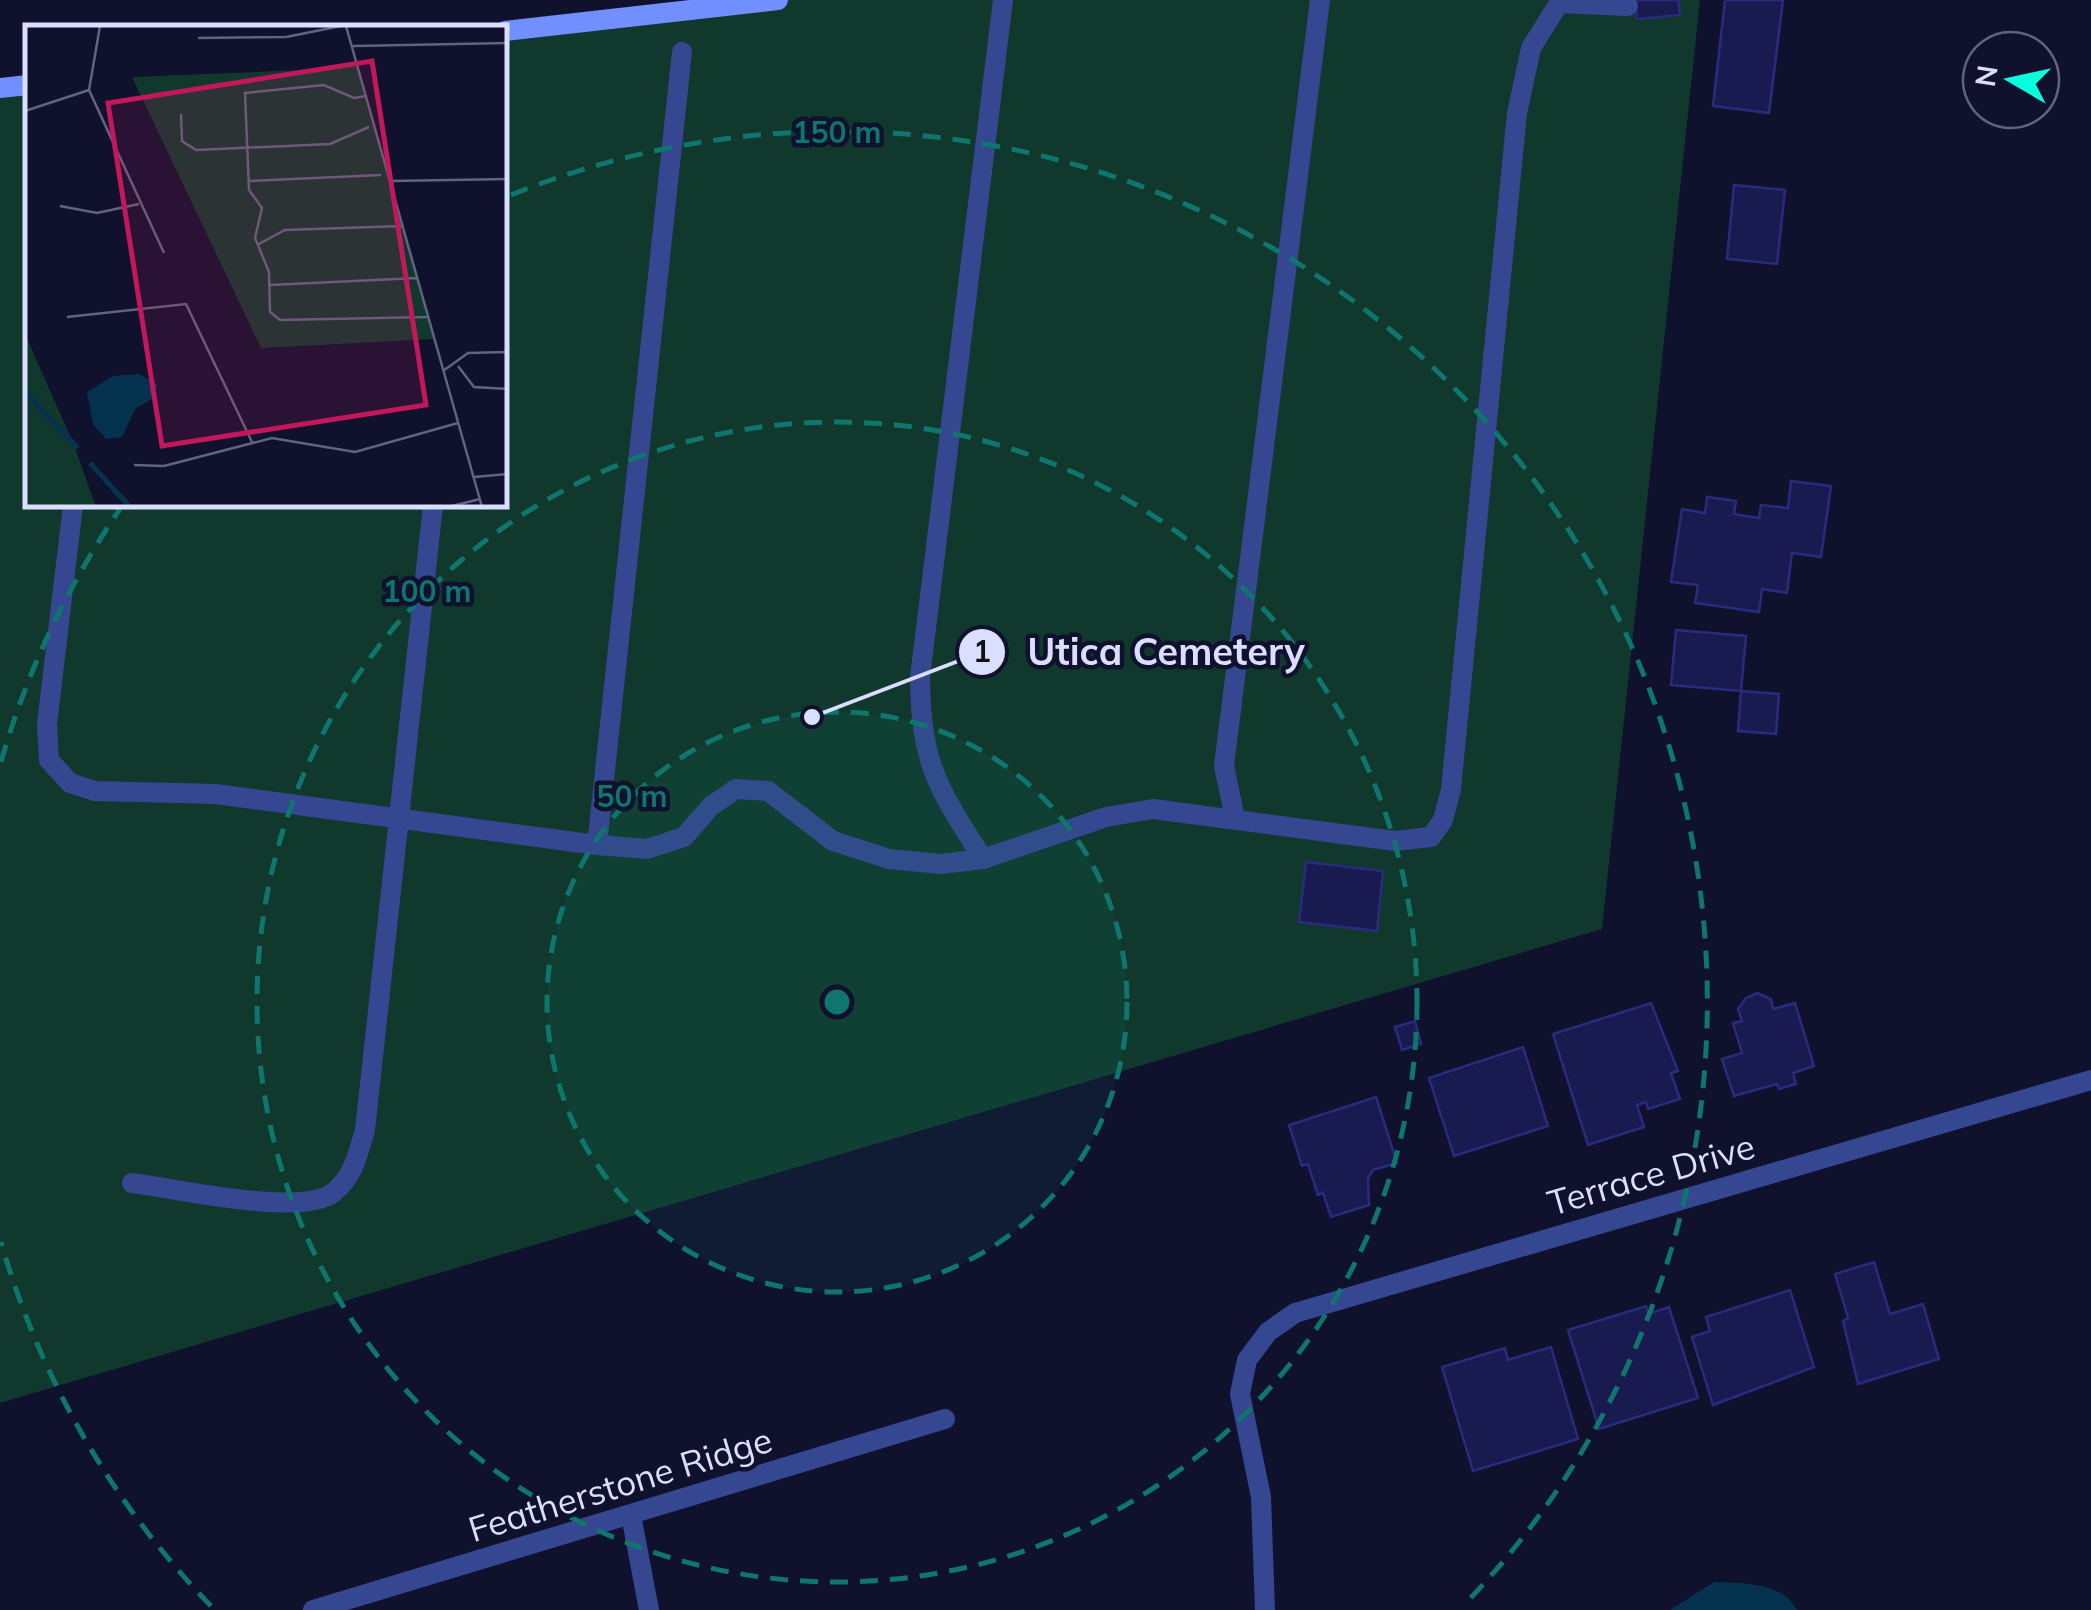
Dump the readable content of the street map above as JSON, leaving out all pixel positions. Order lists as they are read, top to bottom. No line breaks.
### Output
{"streets":{"street":["Terrace Drive","Featherstone Ridge"]},"places":["Utica Cemetery"],"north":"left","rings":["150 m","100 m","50 m"]}
